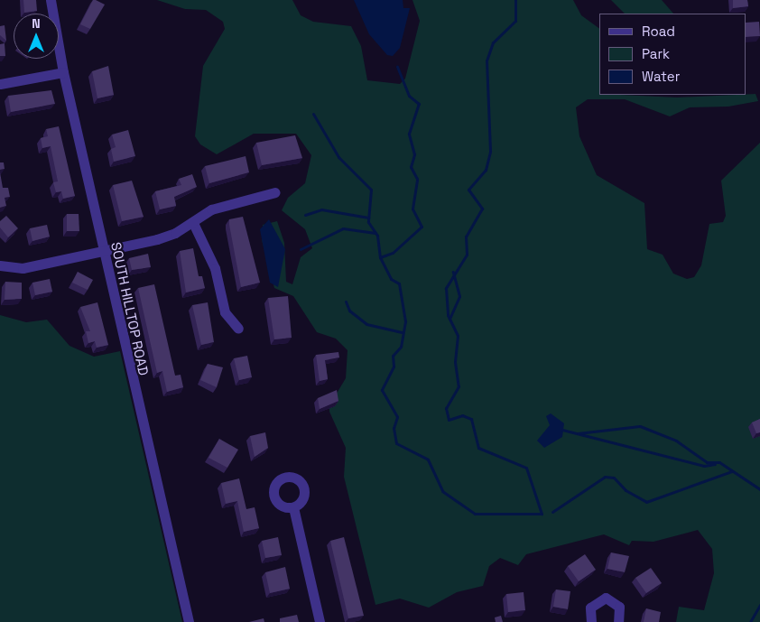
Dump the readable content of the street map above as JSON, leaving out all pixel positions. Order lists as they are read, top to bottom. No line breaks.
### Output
{"streets":{"street":["SOUTH HILLTOP ROAD"]},"legend":["Road","Park","Water"],"north":"top"}
